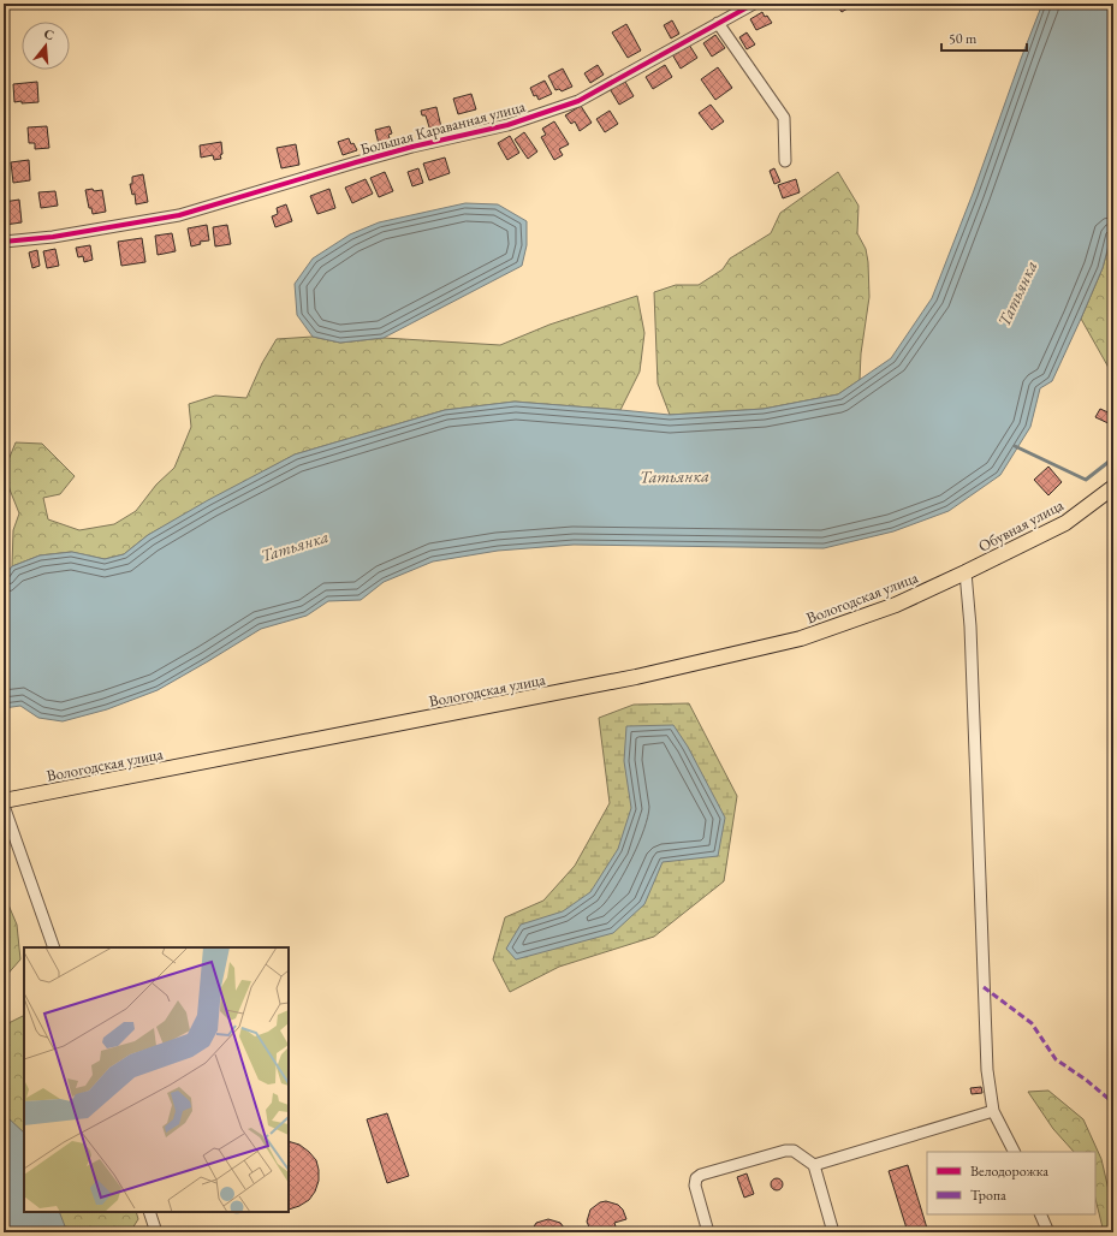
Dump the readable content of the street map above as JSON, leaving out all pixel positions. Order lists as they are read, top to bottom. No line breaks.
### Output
{"streets":{"main road":["Обувная улица","Вологодская улица"],"street":["Большая Караванная улица"]},"crossings":[["Обувная улица","Вологодская улица"]],"water":["Татьянка"],"legend":["Велодорожка","Тропа"],"scale_bar":"50 m","north":"top"}
